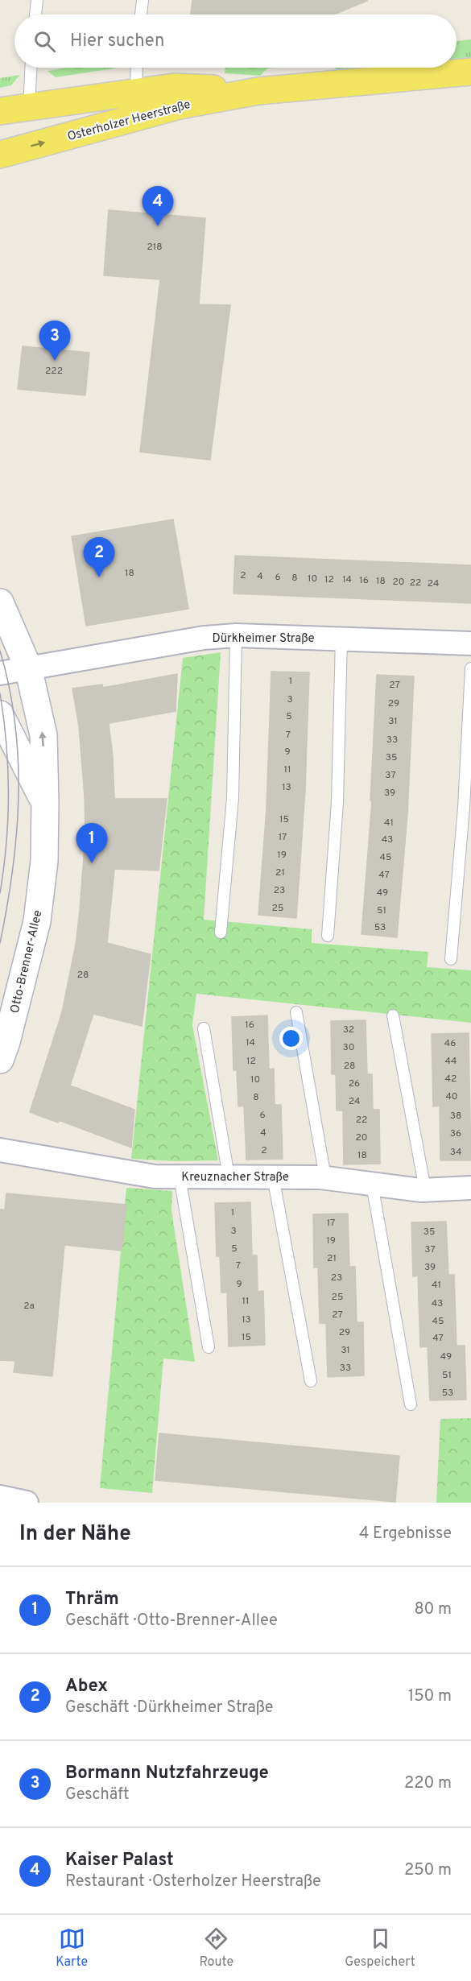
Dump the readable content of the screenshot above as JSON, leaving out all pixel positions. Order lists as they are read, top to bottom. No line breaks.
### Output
{"streets":{"main road":["Osterholzer Heerstraße"],"street":["Dürkheimer Straße","Otto-Brenner-Allee","Kreuznacher Straße"]},"crossings":[["Dürkheimer Straße","Otto-Brenner-Allee"]],"house_numbers":["218","222","18","2","4","6","8","10","12","14","16","18","20","22","24","1","27","3","29","5","31","7","33","9","35","11","37","13","39","15","41","17","43","19","45","21","47","23","49","25","51","53","28","16","32","14","46","30","12","44","28","42","10","26","40","8","24","6","38","22","4","36","20","2","34","18","1","17","3","35","19","5","37","21","7","39","23","9","41","25","11","43","2a","27","13","45","29","15","47","31","49","33","51","53"],"page":{"search":"Hier suchen","pins":["4","3","2","1"],"heading":["In der Nähe","4 Ergebnisse"],"list":[{"mark":"1","name":"Thräm","note":"Geschäft · Otto-Brenner-Allee","value":"80 m"},{"mark":"2","name":"Abex","note":"Geschäft · Dürkheimer Straße","value":"150 m"},{"mark":"3","name":"Bormann Nutzfahrzeuge","note":"Geschäft","value":"220 m"},{"mark":"4","name":"Kaiser Palast","note":"Restaurant · Osterholzer Heerstraße","value":"250 m"}],"nav":["Karte","Route","Gespeichert"]}}
